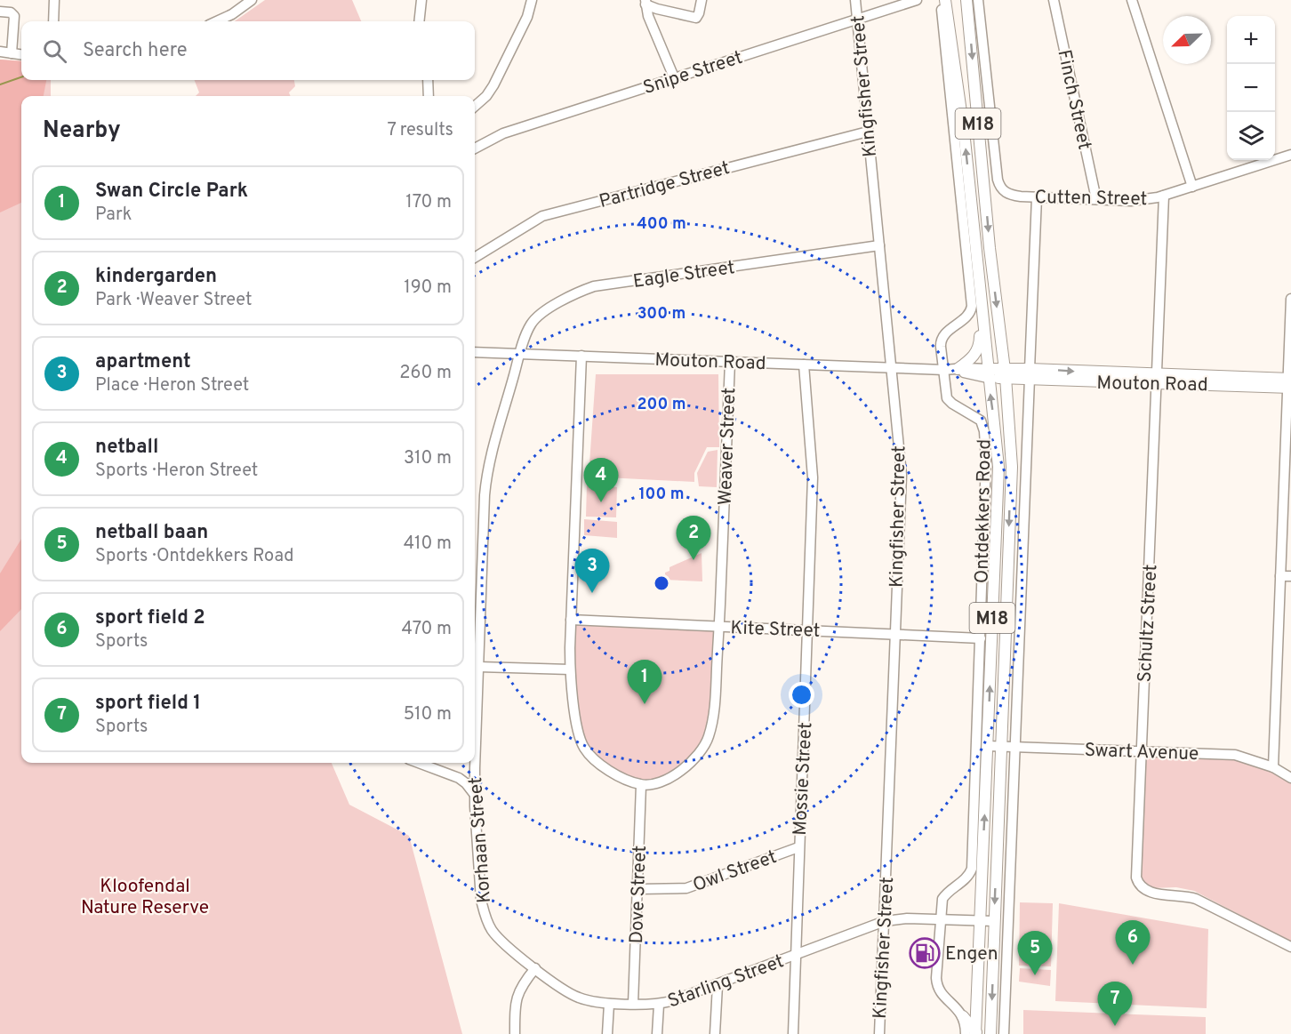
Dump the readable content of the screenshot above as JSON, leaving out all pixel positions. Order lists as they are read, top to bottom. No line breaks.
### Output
{"streets":{"main road":["M18","Mouton Road","Ontdekkers Road"],"street":["Snipe Street","Kingfisher Street","Finch Street","Partridge Street","Cutten Street","Eagle Street","Weaver Street","Schultz Street","Kite Street","Swart Avenue","Mossie Street","Korhaan Street","Owl Street","Dove Street","Starling Street"]},"crossings":[["Snipe Street","Kingfisher Street"],["Kingfisher Street","Partridge Street"],["Kingfisher Street","Eagle Street"],["Kingfisher Street","Mouton Road"],["Kingfisher Street","Kite Street"],["Kingfisher Street","Starling Street"],["Finch Street","Cutten Street"],["Cutten Street","Schultz Street"],["Eagle Street","Mouton Road"],["Eagle Street","Korhaan Street"],["Mouton Road","Weaver Street"],["Mouton Road","Ontdekkers Road"],["Mouton Road","Schultz Street"],["Mouton Road","Mossie Street"],["Mouton Road","Korhaan Street"],["Weaver Street","Kite Street"],["Weaver Street","Dove Street"],["Ontdekkers Road","Kite Street"],["Ontdekkers Road","Swart Avenue"],["Ontdekkers Road","Starling Street"],["Schultz Street","Swart Avenue"],["Kite Street","Mossie Street"],["Kite Street","Dove Street"],["Mossie Street","Owl Street"],["Mossie Street","Starling Street"],["Korhaan Street","Starling Street"],["Owl Street","Dove Street"],["Dove Street","Starling Street"]],"parks":["Kloofendal Nature Reserve"],"places":{"fuel station":["Engen"]},"north":"bottom left","page":{"map_buttons":["+","−"],"search":"Search here","heading":["Nearby","7 results"],"list":[{"mark":"1","name":"Swan Circle Park","note":"Park","value":"170 m"},{"mark":"2","name":"kindergarden","note":"Park · Weaver Street","value":"190 m"},{"mark":"3","name":"apartment","note":"Place · Heron Street","value":"260 m"},{"mark":"4","name":"netball","note":"Sports · Heron Street","value":"310 m"},{"mark":"5","name":"netball baan","note":"Sports · Ontdekkers Road","value":"410 m"},{"mark":"6","name":"sport field 2","note":"Sports","value":"470 m"},{"mark":"7","name":"sport field 1","note":"Sports","value":"510 m"}],"pins":["4","2","3","1","6","5","7"]},"rings":["400 m","300 m","200 m","100 m"]}
